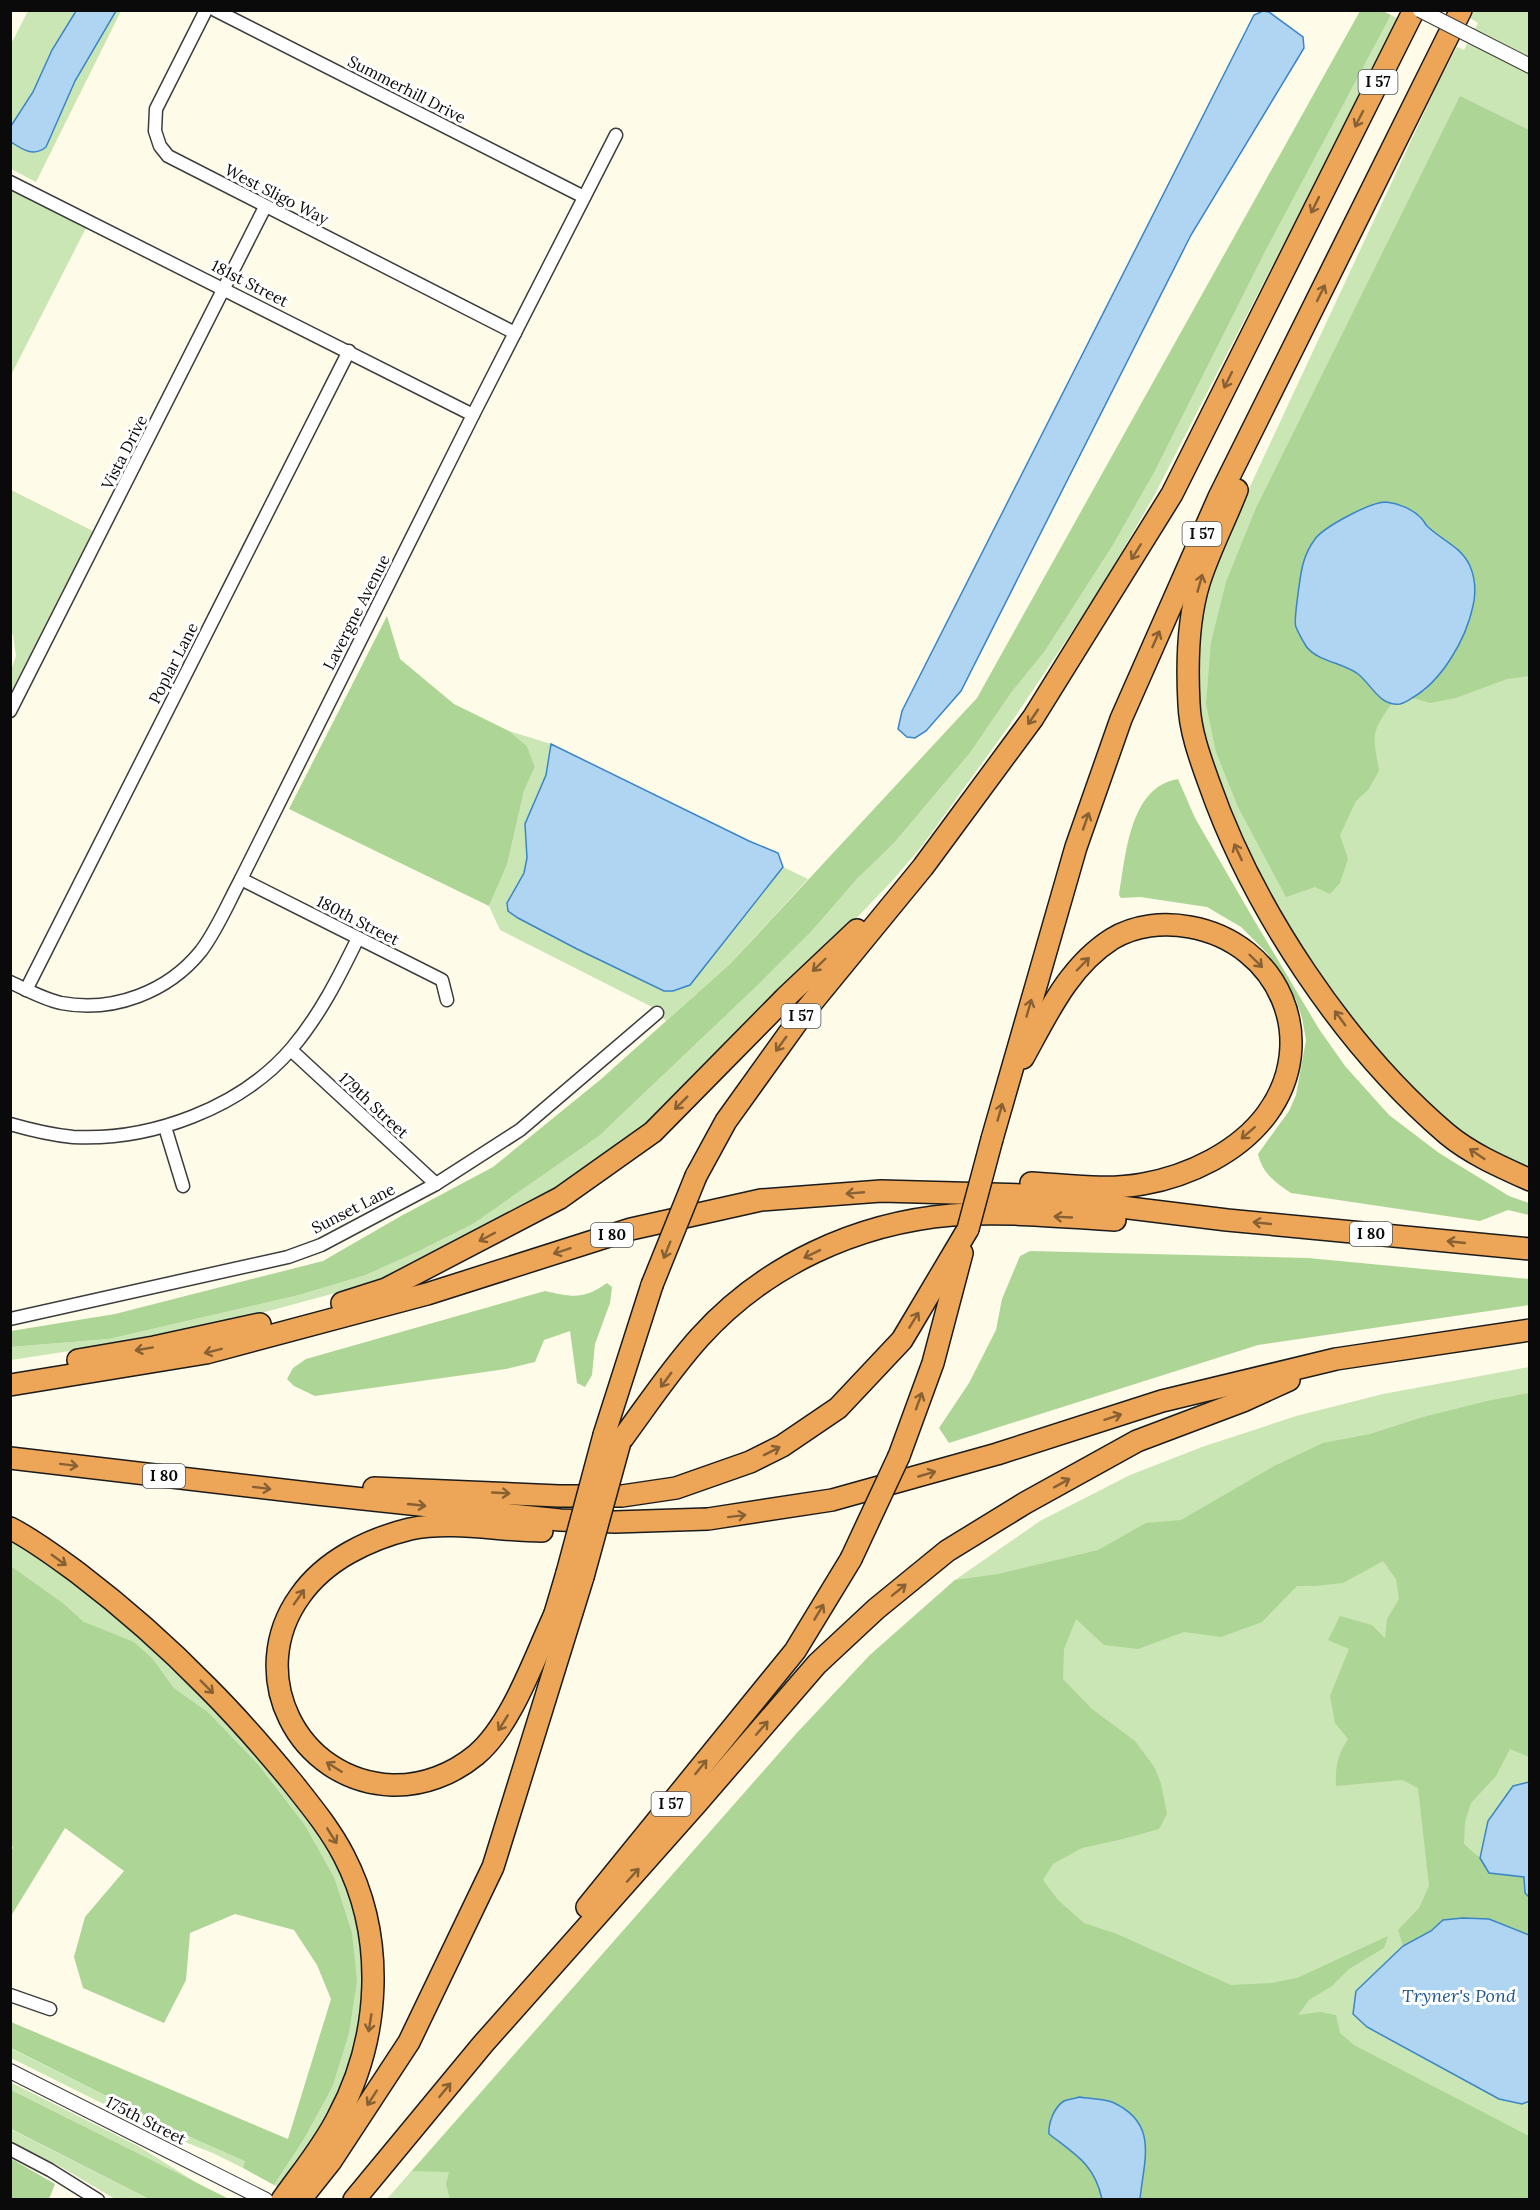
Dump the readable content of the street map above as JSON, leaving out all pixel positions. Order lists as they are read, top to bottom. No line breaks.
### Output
{"streets":{"highway":["I 57","I 80"],"street":["Summerhill Drive","West Sligo Way","181st Street","Vista Drive","Lavergne Avenue","Poplar Lane","180th Street","179th Street","Sunset Lane","175th Street"]},"crossings":[["Summerhill Drive","Lavergne Avenue"],["West Sligo Way","Vista Drive"],["West Sligo Way","Lavergne Avenue"],["181st Street","Vista Drive"],["181st Street","Lavergne Avenue"],["181st Street","Poplar Lane"],["Lavergne Avenue","Poplar Lane"],["Lavergne Avenue","180th Street"],["179th Street","Sunset Lane"]],"water":["Tryner's Pond"]}
